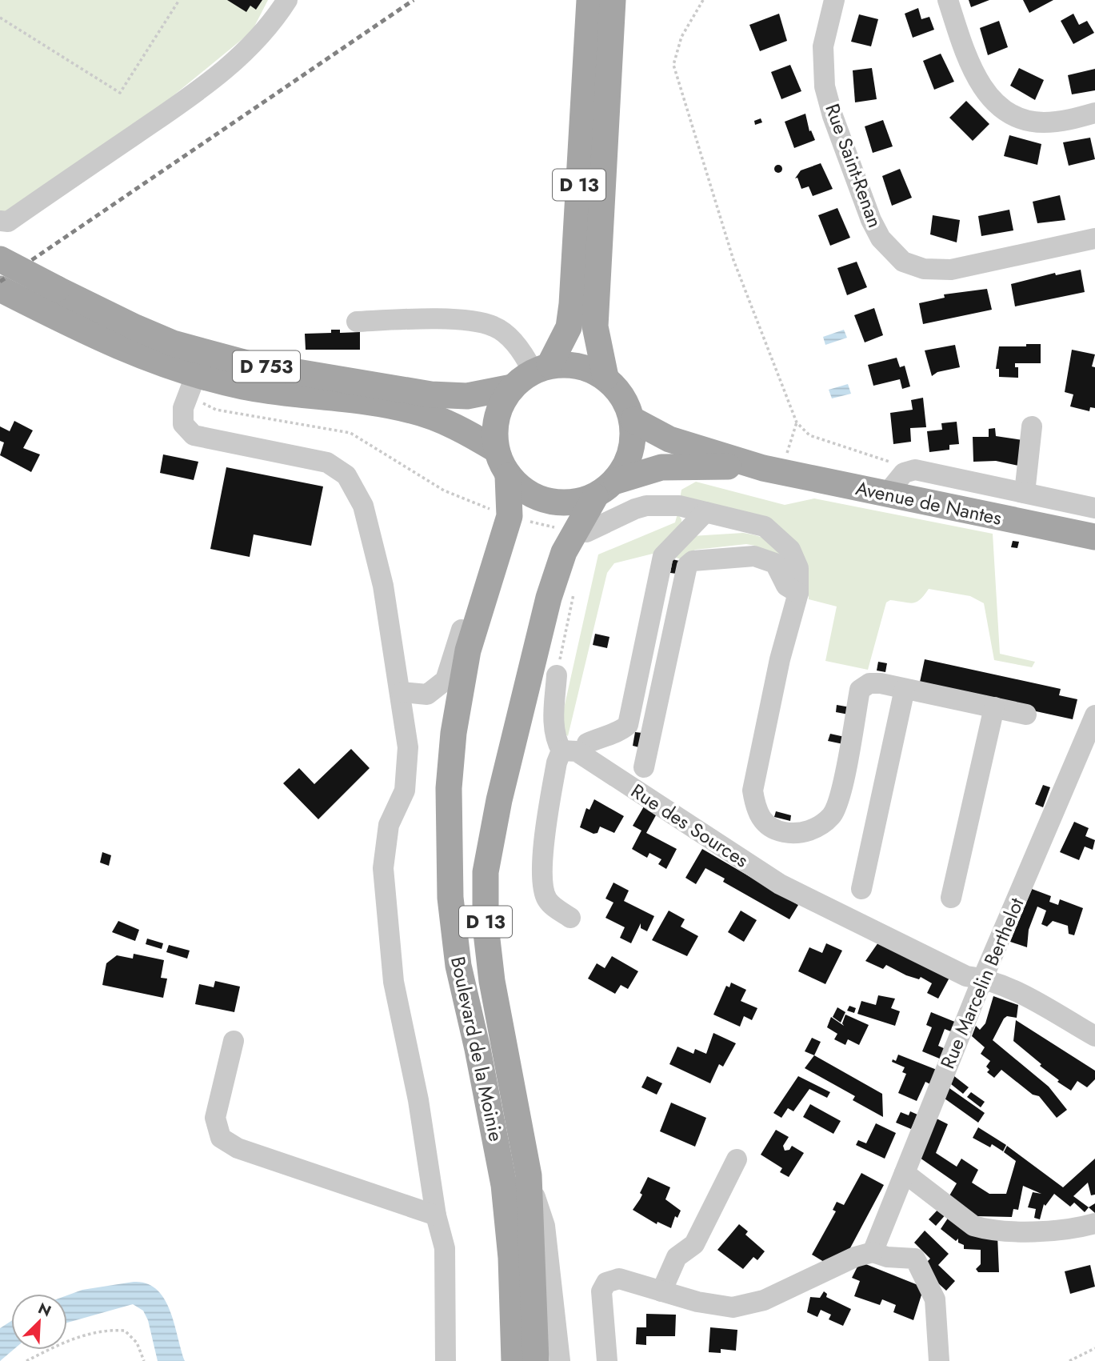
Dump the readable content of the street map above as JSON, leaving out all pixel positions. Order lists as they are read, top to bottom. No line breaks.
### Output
{"streets":{"main road":["D 13","D 753","Avenue de Nantes","Boulevard de la Moinie"],"street":["Rue Saint-Renan","Rue des Sources","Rue Marcelin Berthelot"]},"crossings":[["D 13","D 753"],["D 13","Avenue de Nantes"],["D 13","Boulevard de la Moinie"],["D 753","Avenue de Nantes"],["D 753","Boulevard de la Moinie"],["Avenue de Nantes","Boulevard de la Moinie"],["Rue des Sources","Rue Marcelin Berthelot"]],"north":"top right"}
